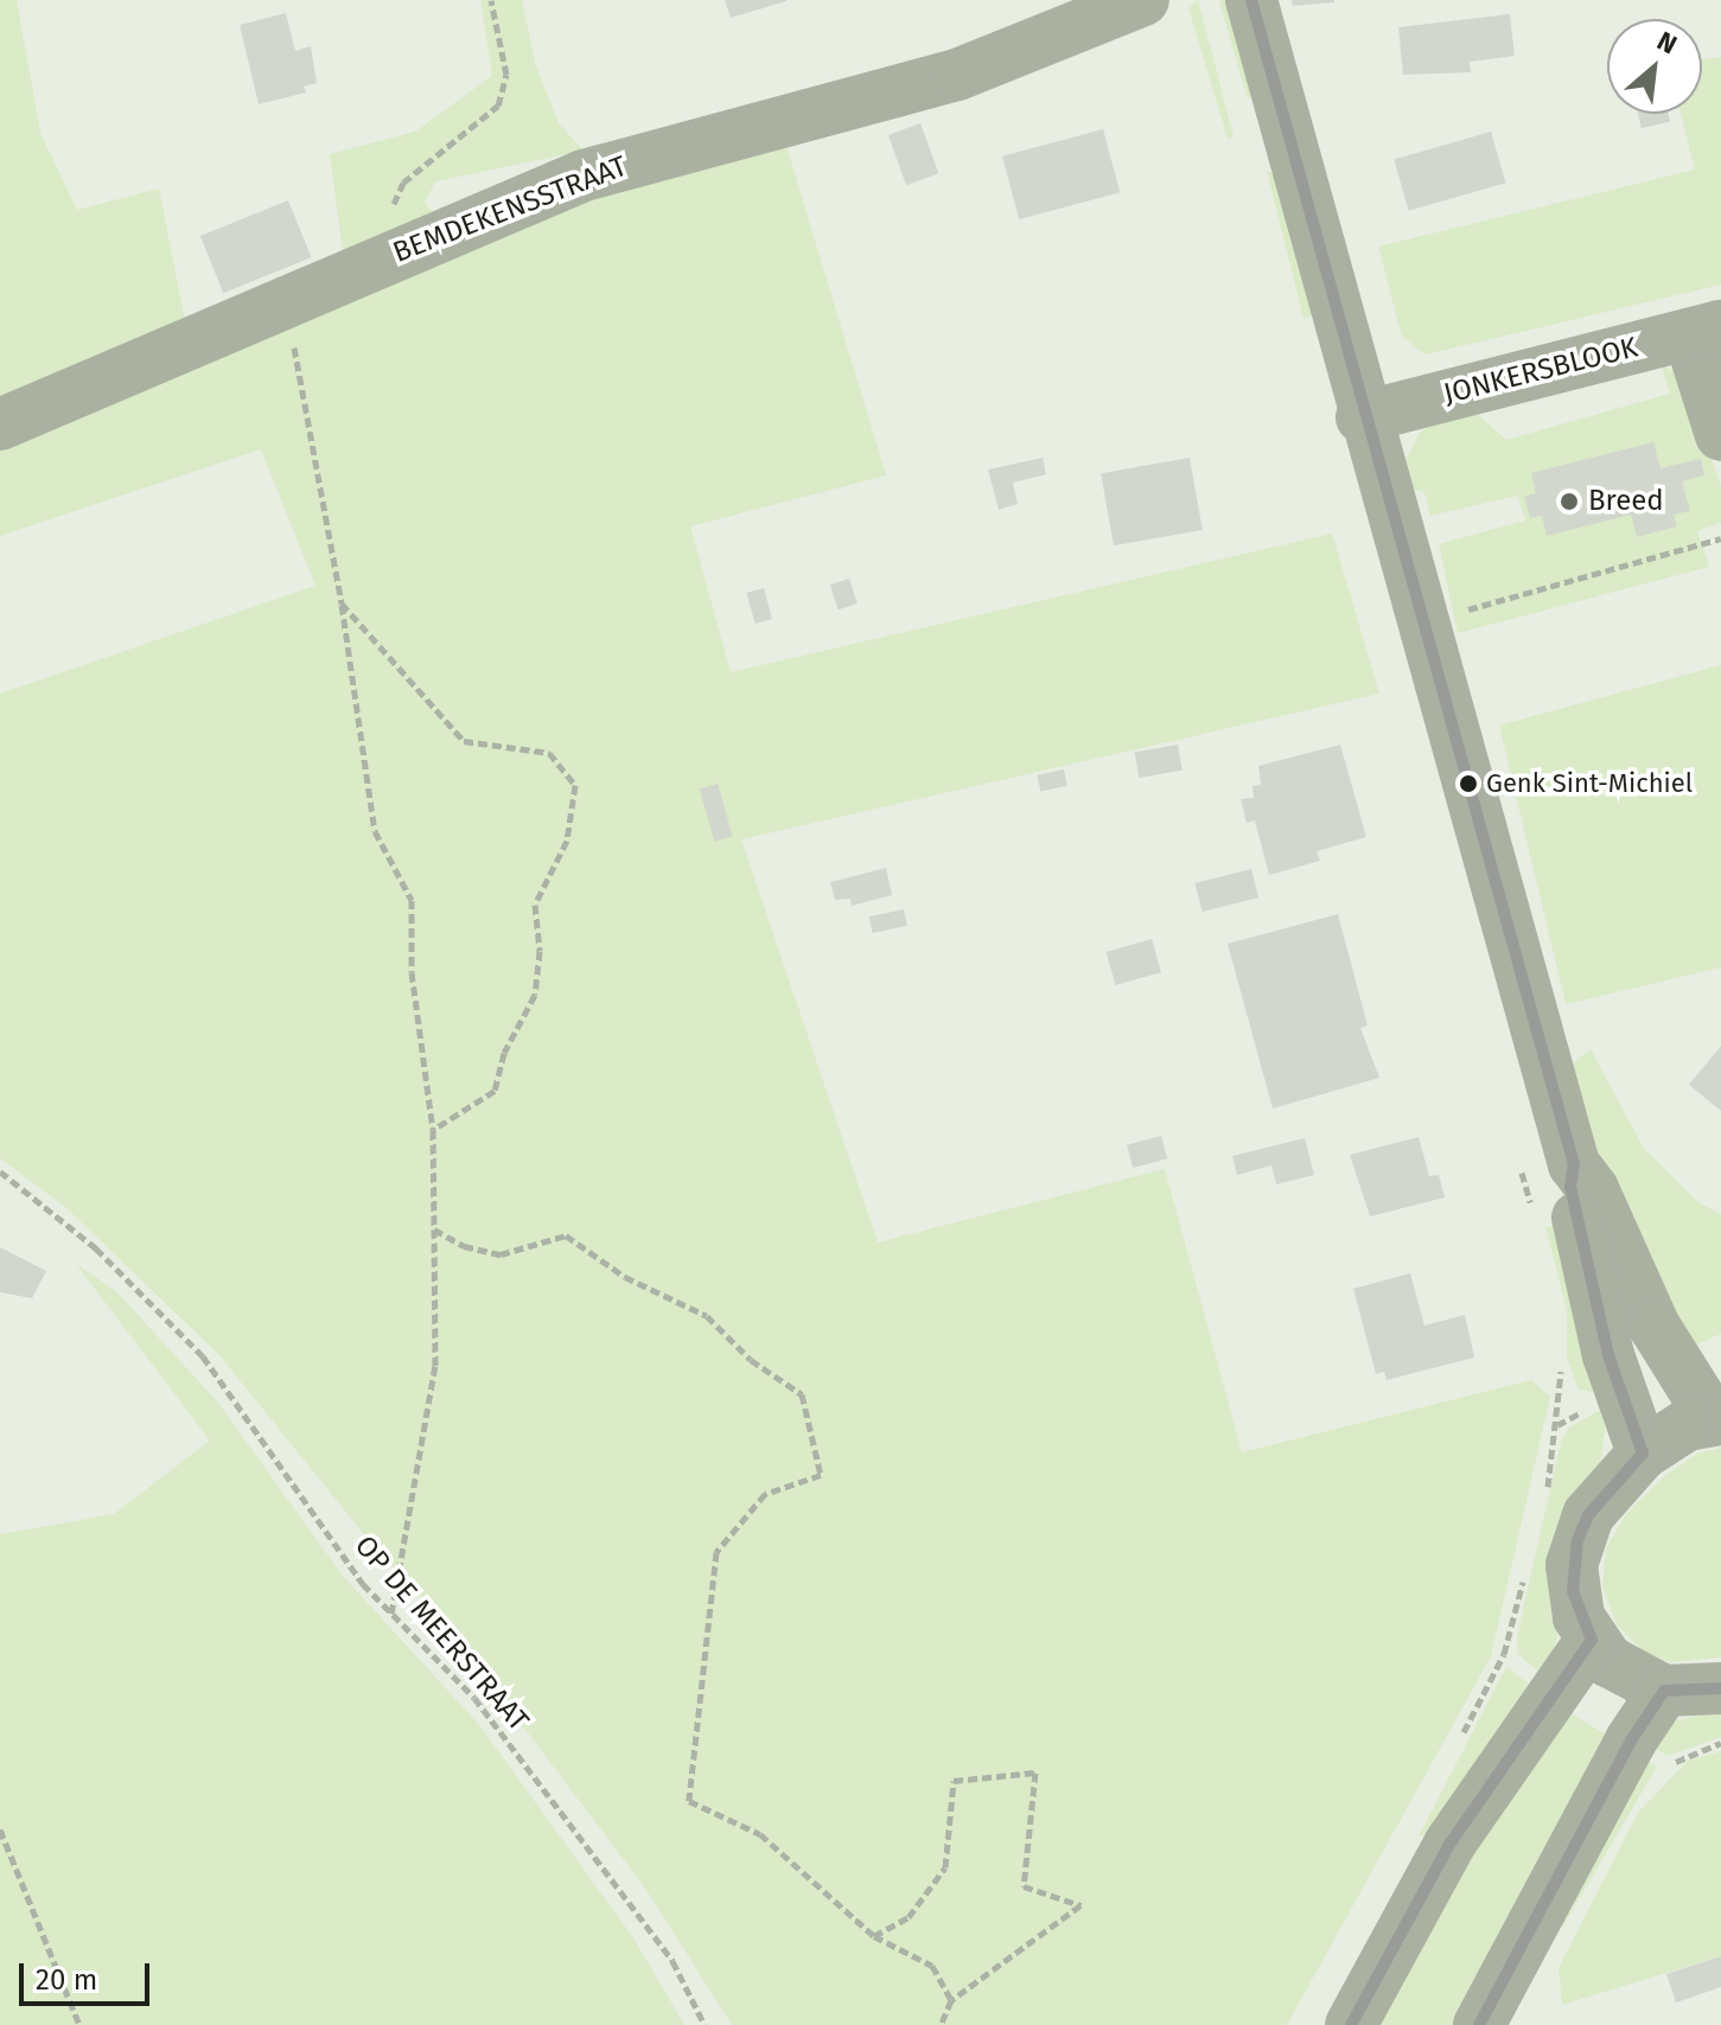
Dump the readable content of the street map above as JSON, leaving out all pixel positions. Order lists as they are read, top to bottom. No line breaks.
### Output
{"streets":{"street":["BEMDEKENSSTRAAT","JONKERSBLOOK"],"path":["OP DE MEERSTRAAT"]},"places":["Breed","Genk Sint-Michiel"],"scale_bar":"20 m","north":"top right"}
